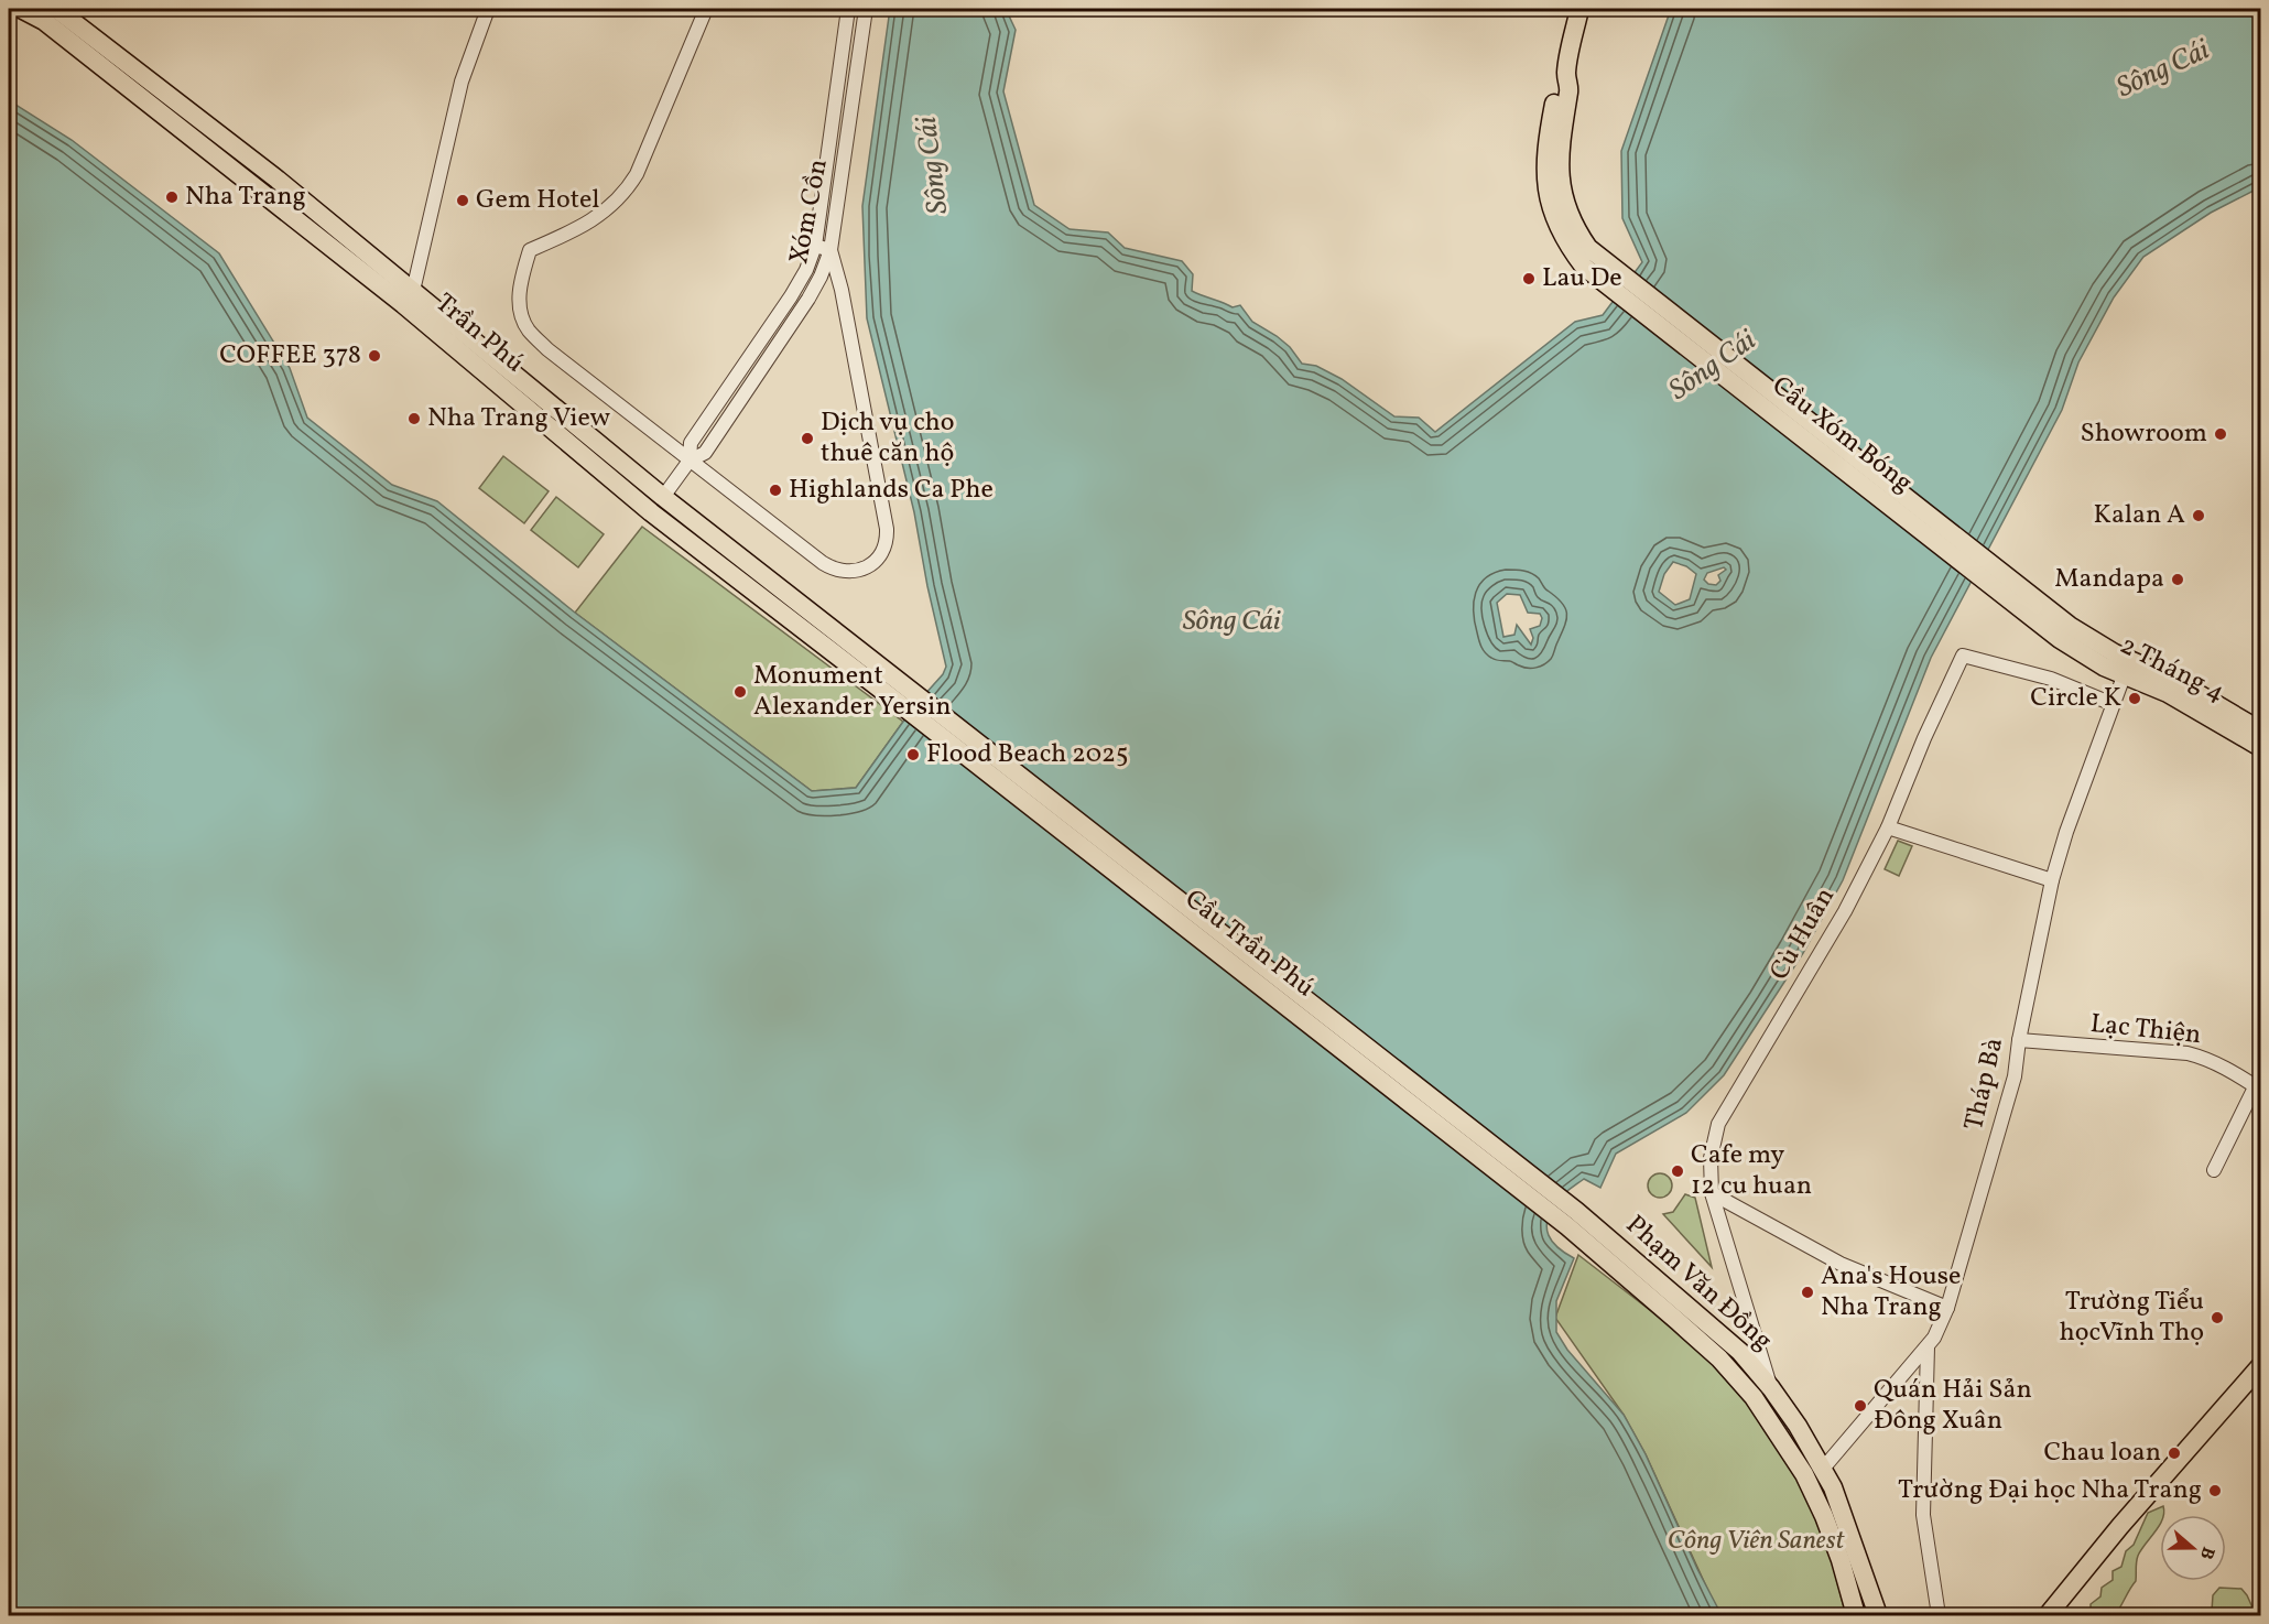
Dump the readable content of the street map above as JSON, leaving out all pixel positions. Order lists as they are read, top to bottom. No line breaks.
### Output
{"streets":{"main road":["Trần Phú","Cầu Xóm Bóng","2 Tháng 4","Cầu Trần Phú","Phạm Văn Đồng"],"street":["Xóm Cồn","Cù Huân","Lạc Thiện","Tháp Bà"]},"crossings":[["Xóm Cồn","Trần Phú"],["Trần Phú","Cầu Trần Phú"],["Cầu Xóm Bóng","2 Tháng 4"],["2 Tháng 4","Tháp Bà"],["Cù Huân","Tháp Bà"],["Cù Huân","Phạm Văn Đồng"],["Cầu Trần Phú","Phạm Văn Đồng"],["Lạc Thiện","Tháp Bà"],["Tháp Bà","Phạm Văn Đồng"]],"water":["Sông Cái"],"parks":["Công Viên Sanest"],"places":["Nha Trang","Gem Hotel","Lau De","COFFEE 378","Nha Trang View","Showroom","Dịch vụ cho thuê căn hộ","Highlands Ca Phe","Kalan A","Mandapa","Monument Alexander Yersin","Circle K","Flood Beach 2025","Cafe my 12 cu huan","Ana's House Nha Trang","Trường Tiểu họcVĩnh Thọ","Quán Hải Sản Đông Xuân","Chau loan","Trường Đại học Nha Trang"],"north":"right"}
